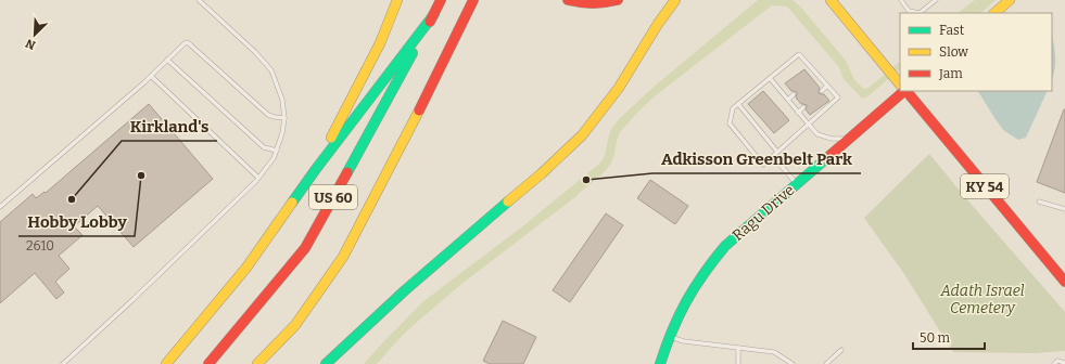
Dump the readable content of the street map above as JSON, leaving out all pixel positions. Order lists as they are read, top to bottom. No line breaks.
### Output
{"streets":{"main road":["KY 54","US 60","Ragu Drive"]},"parks":["Adath Israel Cemetery"],"places":["Hobby Lobby","Adkisson Greenbelt Park","Kirkland's"],"house_numbers":["2610"],"legend":["Fast","Slow","Jam"],"scale_bar":"50 m","north":"bottom left"}
